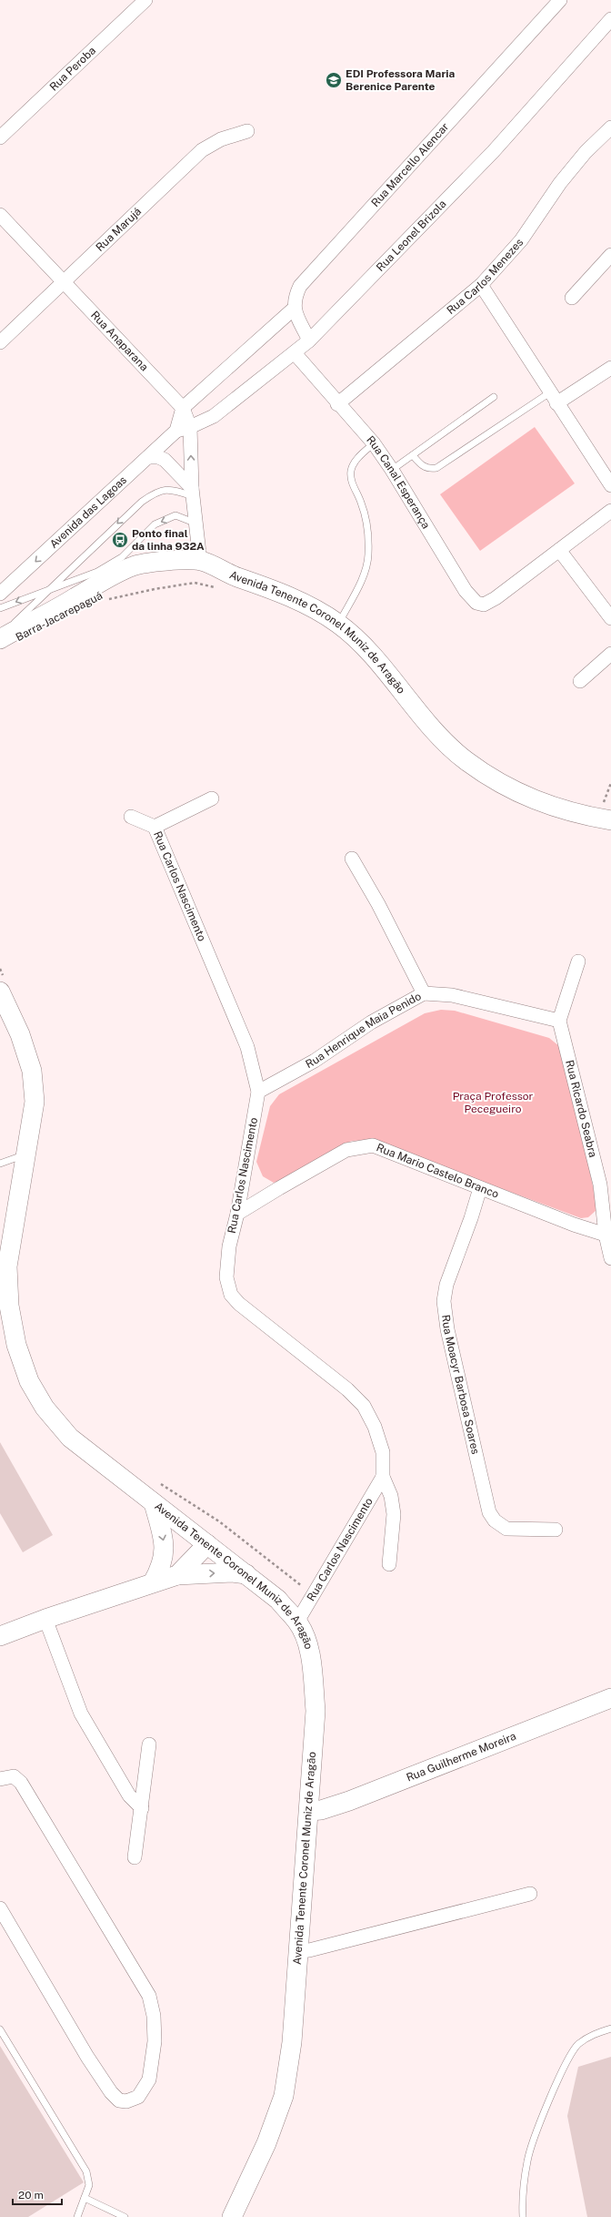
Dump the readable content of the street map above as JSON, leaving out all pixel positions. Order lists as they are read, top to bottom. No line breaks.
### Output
{"streets":{"main road":["Avenida Tenente Coronel Muniz de Aragão","Rua Guilherme Moreira"],"street":["Rua Peroba","Rua Marcello Alencar","Rua Marujá","Rua Leonel Brizola","Rua Carlos Menezes","Rua Anaparana","Rua Canal Esperança","Avenida das Lagoas","Rua Carlos Nascimento","Rua Henrique Maia Penido","Rua Ricardo Seabra","Rua Mario Castelo Branco","Rua Moacyr Barbosa Soares"],"path":["Barra-Jacarepaguá"]},"crossings":[["Rua Marujá","Rua Anaparana"],["Rua Leonel Brizola","Rua Anaparana"],["Rua Leonel Brizola","Rua Canal Esperança"],["Rua Leonel Brizola","Avenida das Lagoas"],["Rua Carlos Menezes","Rua Canal Esperança"],["Rua Anaparana","Avenida das Lagoas"],["Rua Anaparana","Avenida Tenente Coronel Muniz de Aragão"],["Avenida Tenente Coronel Muniz de Aragão","Rua Carlos Nascimento"],["Avenida Tenente Coronel Muniz de Aragão","Rua Guilherme Moreira"],["Rua Carlos Nascimento","Rua Henrique Maia Penido"],["Rua Carlos Nascimento","Rua Mario Castelo Branco"],["Rua Henrique Maia Penido","Rua Ricardo Seabra"],["Rua Ricardo Seabra","Rua Mario Castelo Branco"],["Rua Mario Castelo Branco","Rua Moacyr Barbosa Soares"]],"one_way":["Avenida das Lagoas"],"parks":["Praça Professor Pecegueiro"],"places":{"school or university":["EDI Professora Maria Berenice Parente"],"bus stop":["Ponto final da linha 932A"]},"scale_bar":"20 m"}
